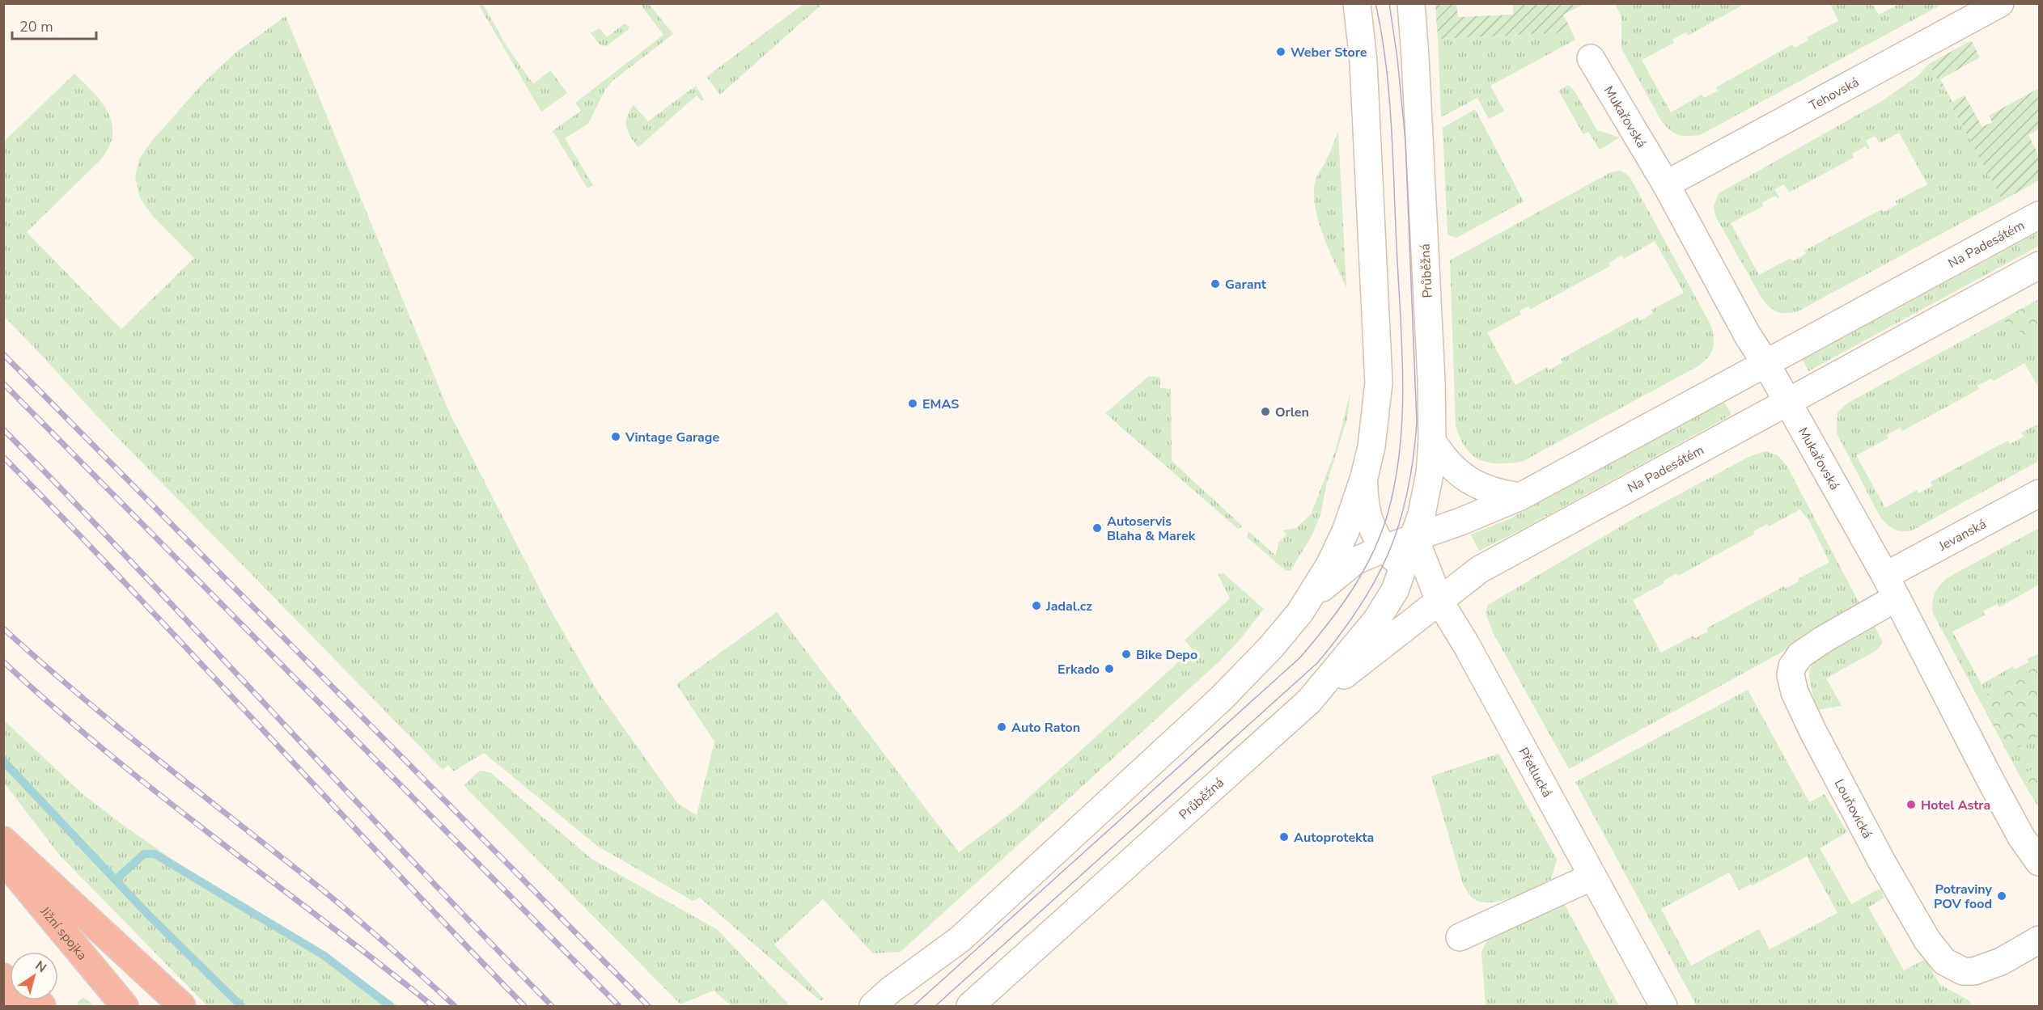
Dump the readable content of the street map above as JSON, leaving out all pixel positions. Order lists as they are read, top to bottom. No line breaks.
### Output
{"streets":{"highway":["Jižní spojka"],"main road":["Tehovská","Mukařovská","Na Padesátém","Průběžná","Jevanská","Přetlucká","Louňovická"]},"crossings":[["Tehovská","Mukařovská"],["Mukařovská","Na Padesátém"],["Mukařovská","Jevanská"],["Mukařovská","Louňovická"],["Na Padesátém","Průběžná"],["Na Padesátém","Přetlucká"],["Průběžná","Přetlucká"],["Jevanská","Louňovická"]],"places":["Weber Store","Garant","EMAS","Orlen","Vintage Garage","Autoservis Blaha & Marek","Jadal.cz","Bike Depo","Erkado","Auto Raton","Hotel Astra","Autoprotekta","Potraviny POV food"],"scale_bar":"20 m","north":"top right"}
